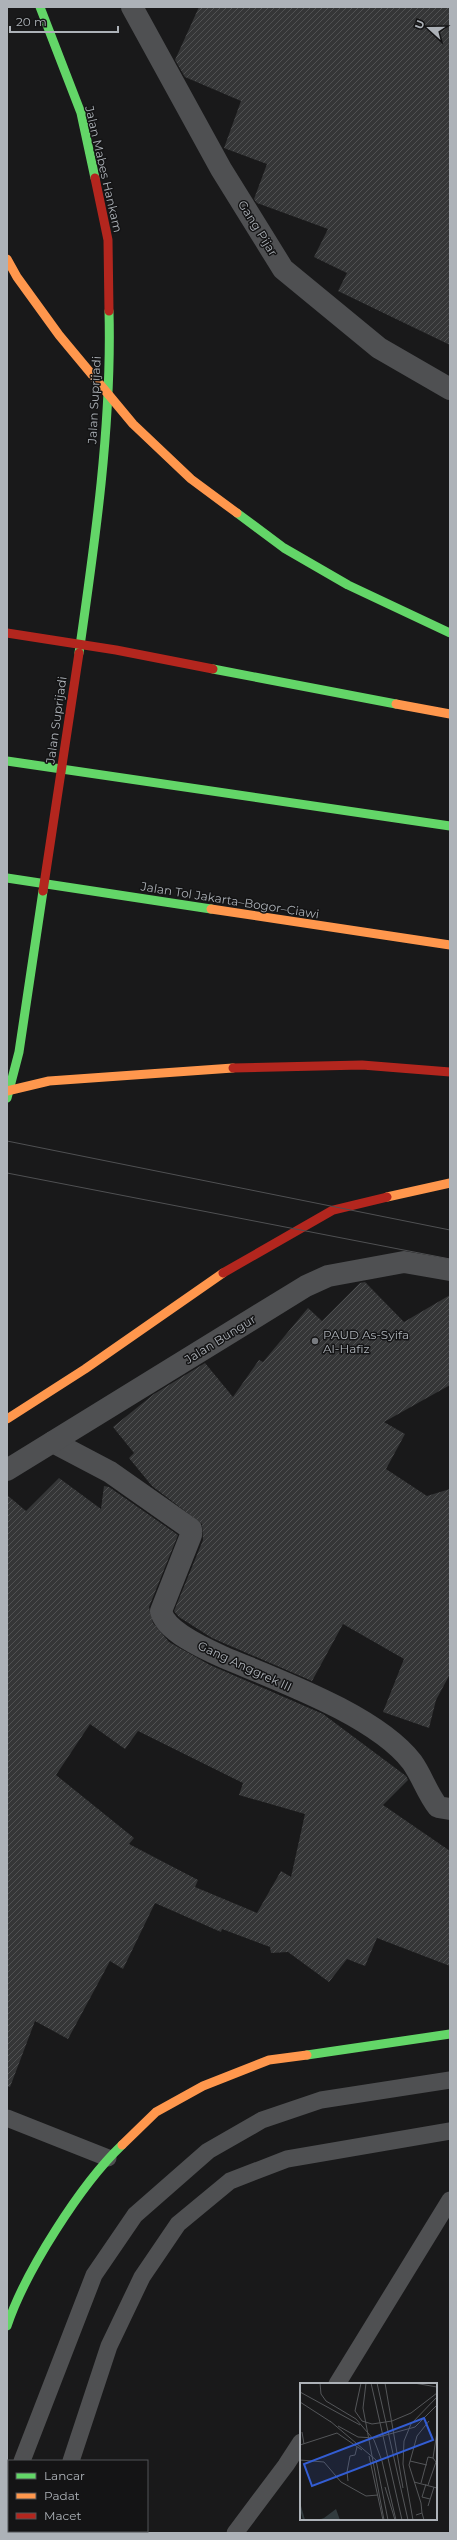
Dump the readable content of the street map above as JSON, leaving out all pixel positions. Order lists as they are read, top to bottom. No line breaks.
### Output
{"streets":{"main road":["Jalan Mabes Hankam","Jalan Suprijadi","Jalan Tol Jakarta–Bogor–Ciawi"],"street":["Gang Pijar","Jalan Bungur","Gang Anggrek III"]},"crossings":[["Jalan Mabes Hankam","Jalan Suprijadi"],["Jalan Bungur","Gang Anggrek III"]],"places":["PAUD As-Syifa Al-Hafiz"],"legend":["Lancar","Padat","Macet"],"scale_bar":"20 m","north":"left"}
